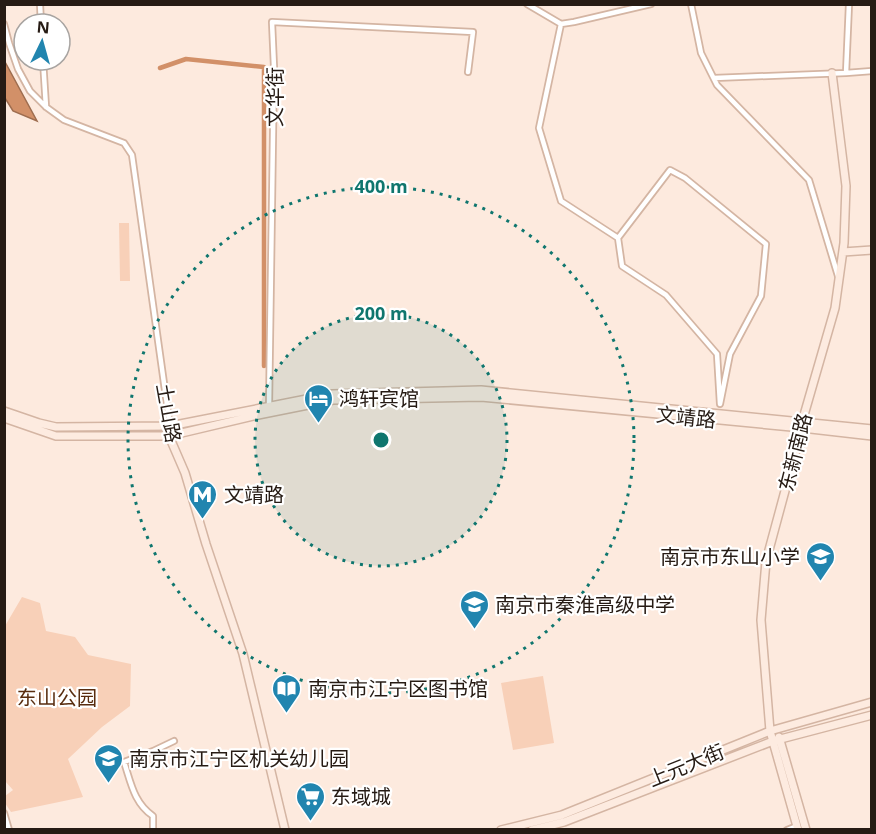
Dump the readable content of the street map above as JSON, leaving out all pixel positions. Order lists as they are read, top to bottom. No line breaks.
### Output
{"streets":{"main road":["土山路","文靖路","东新南路","上元大街"],"street":["文华街"]},"crossings":[["文华街","文靖路"],["土山路","文靖路"],["文靖路","东新南路"],["东新南路","上元大街"]],"parks":["东山公园"],"places":{"hotel":["鸿轩宾馆"],"metro station":["文靖路"],"school or university":["南京市东山小学","南京市秦淮高级中学","南京市江宁区机关幼儿园"],"library":["南京市江宁区图书馆"],"supermarket":["东域城"]},"north":"top","rings":["400 m","200 m"]}
